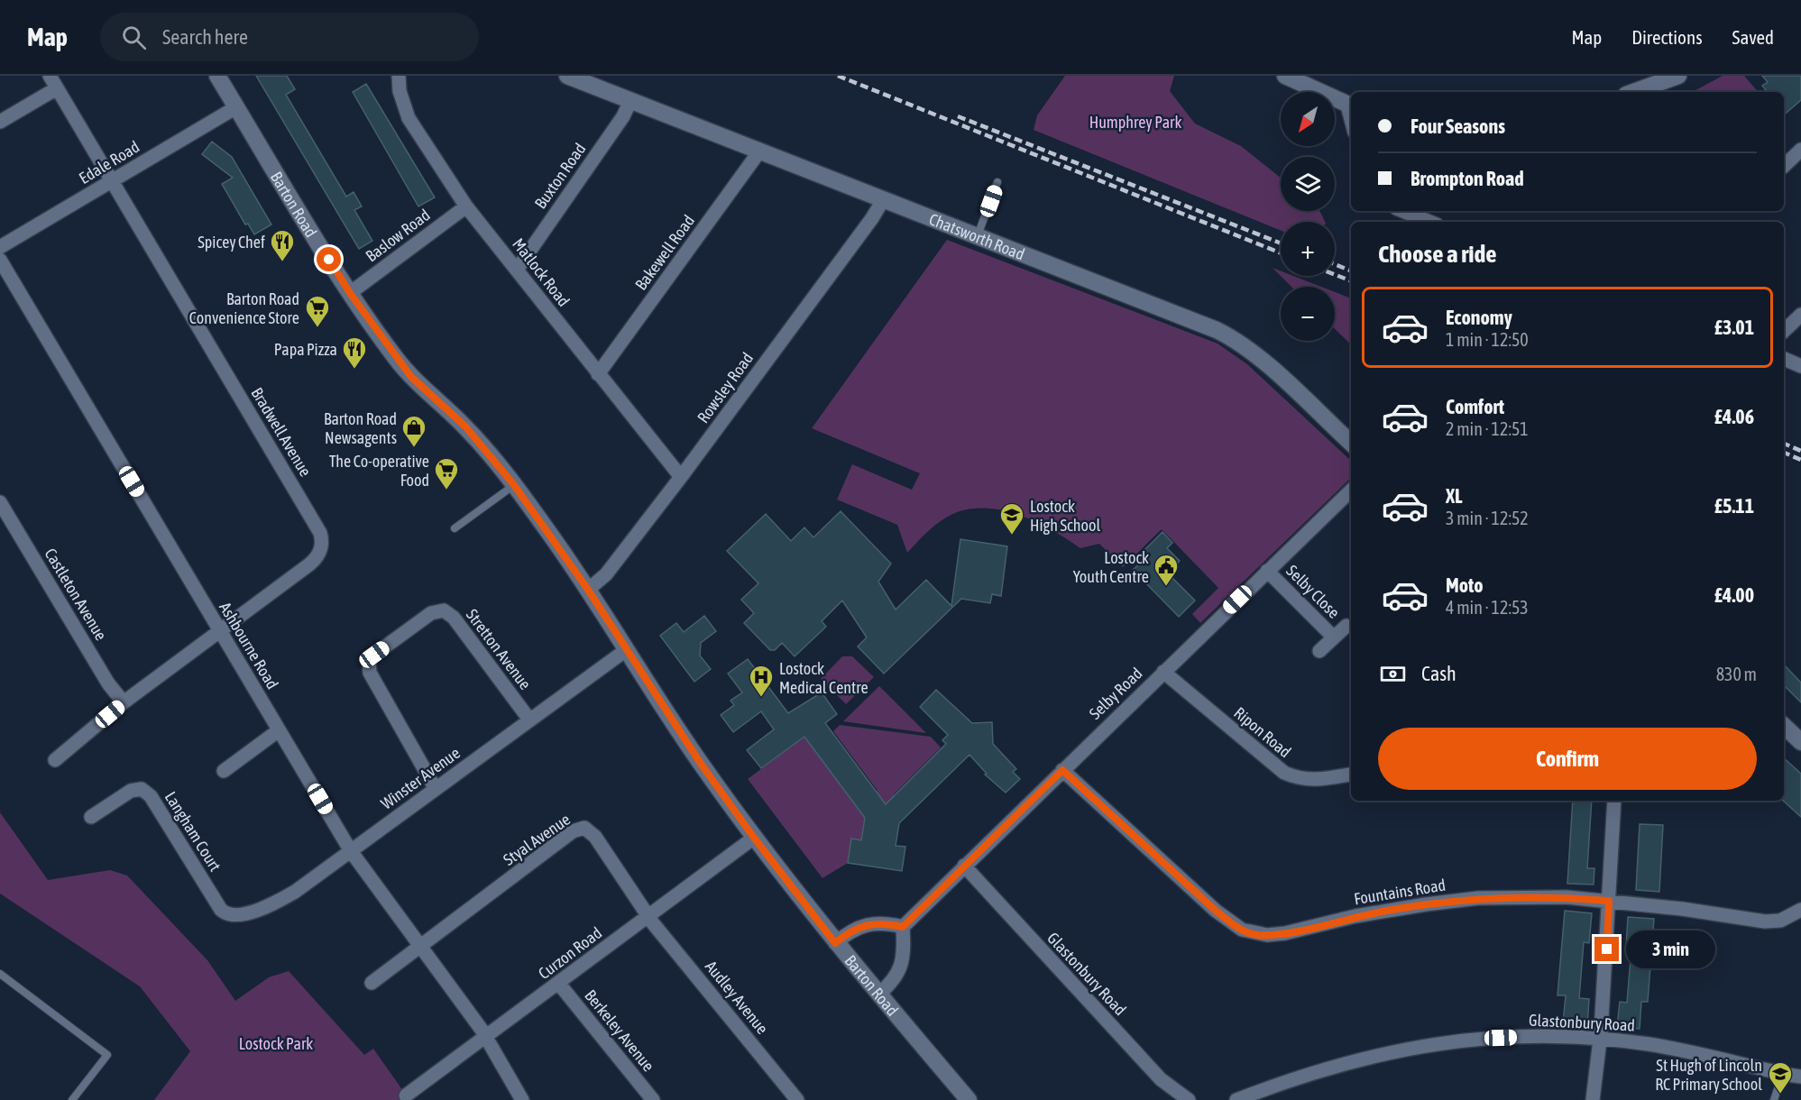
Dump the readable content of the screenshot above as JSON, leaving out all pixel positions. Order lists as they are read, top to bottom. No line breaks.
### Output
{"streets":{"street":["Edale Road","Buxton Road","Barton Road","Baslow Road","Chatsworth Road","Bakewell Road","Matlock Road","Rowsley Road","Bradwell Avenue","Selby Close","Castleton Avenue","Ashbourne Road","Stretton Avenue","Selby Road","Ripon Road","Winster Avenue","Langham Court","Styal Avenue","Fountains Road","Curzon Road","Glastonbury Road","Audley Avenue","Berkeley Avenue"]},"crossings":[["Edale Road","Barton Road"],["Edale Road","Bradwell Avenue"],["Buxton Road","Chatsworth Road"],["Buxton Road","Matlock Road"],["Barton Road","Baslow Road"],["Barton Road","Rowsley Road"],["Barton Road","Winster Avenue"],["Barton Road","Curzon Road"],["Baslow Road","Matlock Road"],["Chatsworth Road","Bakewell Road"],["Chatsworth Road","Rowsley Road"],["Bakewell Road","Matlock Road"],["Matlock Road","Rowsley Road"],["Bradwell Avenue","Castleton Avenue"],["Bradwell Avenue","Ashbourne Road"],["Selby Close","Selby Road"],["Ashbourne Road","Winster Avenue"],["Ashbourne Road","Styal Avenue"],["Ashbourne Road","Curzon Road"],["Stretton Avenue","Winster Avenue"],["Selby Road","Ripon Road"],["Selby Road","Fountains Road"],["Selby Road","Glastonbury Road"],["Winster Avenue","Langham Court"],["Styal Avenue","Curzon Road"],["Styal Avenue","Audley Avenue"],["Curzon Road","Audley Avenue"],["Curzon Road","Berkeley Avenue"]],"parks":["Humphrey Park","Lostock Park"],"places":{"restaurant":["Spicey Chef","Papa Pizza"],"supermarket":["Barton Road Convenience Store","The Co-operative Food"],"shop":["Barton Road Newsagents"],"school or university":["Lostock High School","St Hugh of Lincoln RC Primary School"],"public building":["Lostock Youth Centre"],"hospital":["Lostock Medical Centre"]},"north":"bottom left","page":{"header":"Map","search":"Search here","nav":["Map","Directions","Saved"],"map_buttons":["+","−"],"banner":["Four Seasons","Brompton Road"],"heading":"Choose a ride","list":[{"name":"Economy","note":"1 min · 12:50","value":"£3.01"},{"name":"Comfort","note":"2 min · 12:51","value":"£4.06"},{"name":"XL","note":"3 min · 12:52","value":"£5.11"},{"name":"Moto","note":"4 min · 12:53","value":"£4.00"}],"pay":["Cash","830 m"],"buttons":"Confirm","bubble":"3 min"}}
